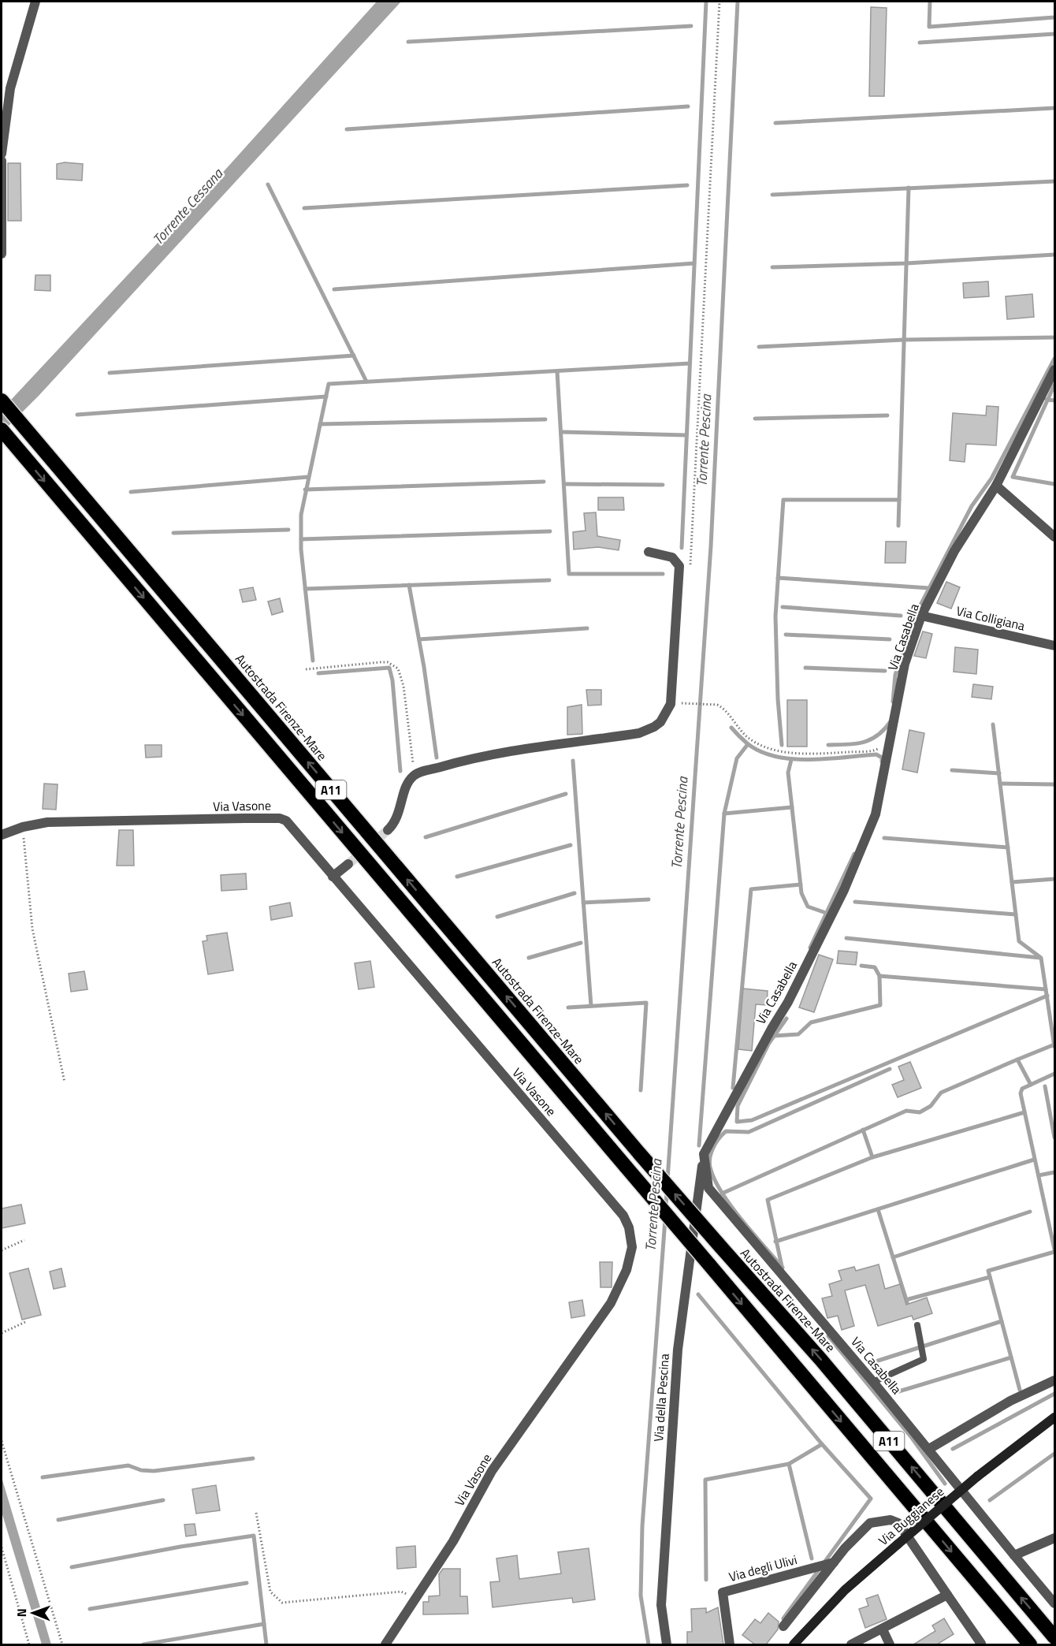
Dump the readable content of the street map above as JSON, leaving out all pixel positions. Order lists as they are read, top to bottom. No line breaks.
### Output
{"streets":{"highway":["Autostrada Firenze-Mare","A11"],"main road":["Via Buggianese"],"street":["Via Colligiana","Via Casabella","Via Vasone","Via della Pescina","Via degli Ulivi"]},"crossings":[["Via Colligiana","Via Casabella"],["Via Casabella","Via della Pescina"]],"water":["Torrente Cessana","Torrente Pescina"],"north":"left"}
